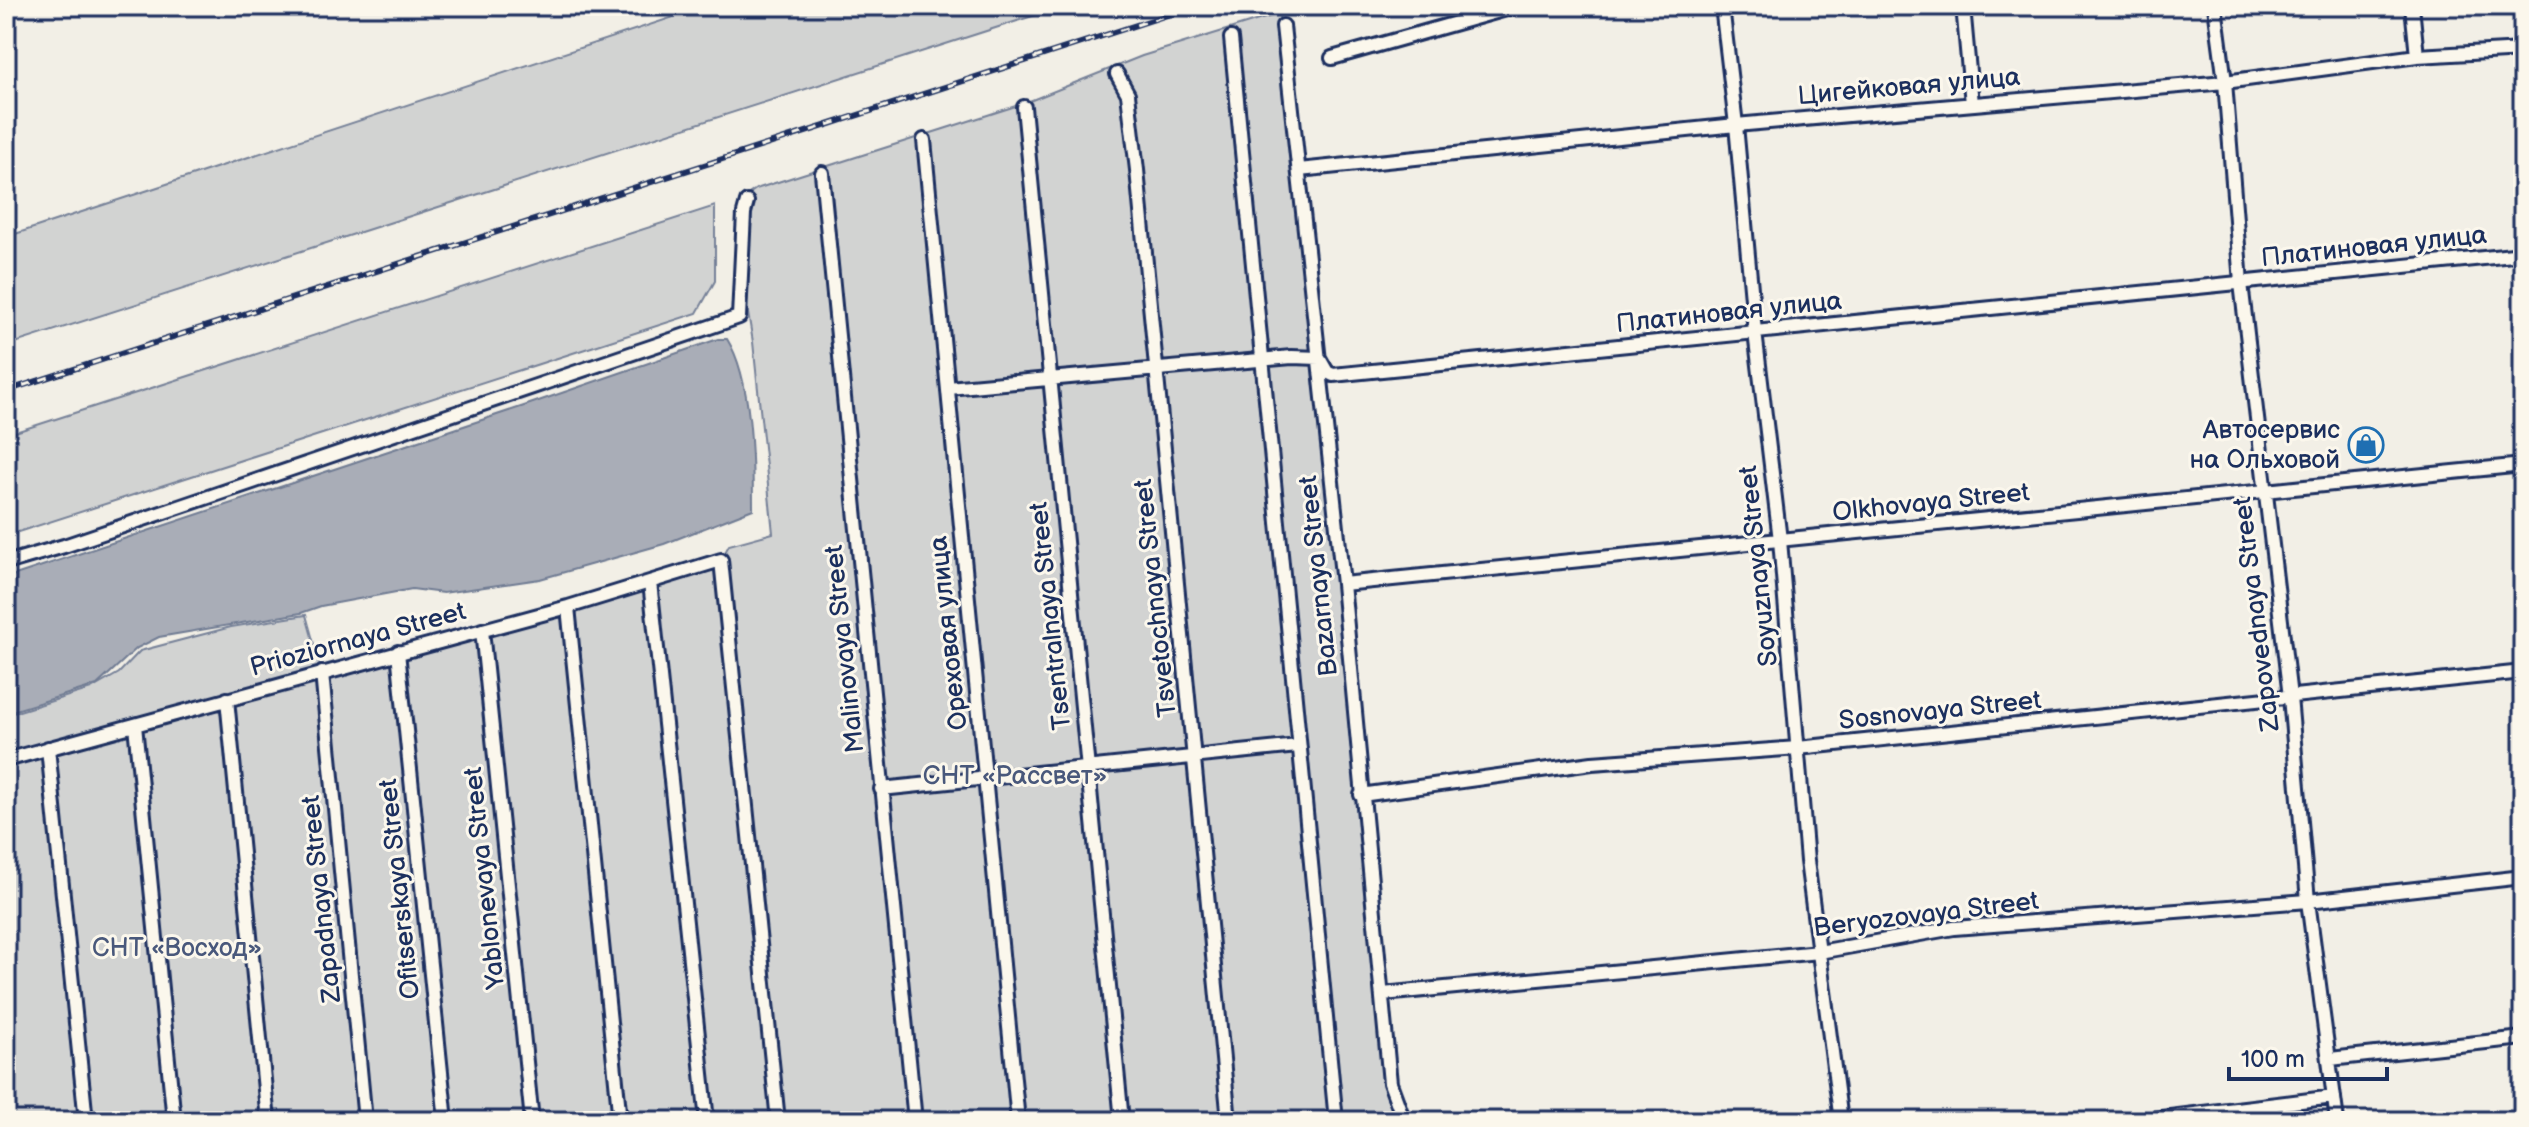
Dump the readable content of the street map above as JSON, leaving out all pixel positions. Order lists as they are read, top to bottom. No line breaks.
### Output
{"streets":{"street":["Цигейковая улица","Платиновая улица","Olkhovaya Street","Soyuznaya Street","Bazarnaya Street","Tsvetochnaya Street","Zapovednaya Street","Tsentralnaya Street","Ореховая улица","Prioziornaya Street","Malinovaya Street","Sosnovaya Street","Yablonevaya Street","Ofitserskaya Street","Zapadnaya Street","Beryozovaya Street"]},"crossings":[["Цигейковая улица","Soyuznaya Street"],["Цигейковая улица","Bazarnaya Street"],["Цигейковая улица","Zapovednaya Street"],["Платиновая улица","Soyuznaya Street"],["Платиновая улица","Bazarnaya Street"],["Платиновая улица","Tsvetochnaya Street"],["Платиновая улица","Zapovednaya Street"],["Платиновая улица","Tsentralnaya Street"],["Платиновая улица","Ореховая улица"],["Olkhovaya Street","Soyuznaya Street"],["Olkhovaya Street","Bazarnaya Street"],["Olkhovaya Street","Zapovednaya Street"],["Soyuznaya Street","Sosnovaya Street"],["Soyuznaya Street","Beryozovaya Street"],["Bazarnaya Street","Sosnovaya Street"],["Bazarnaya Street","Beryozovaya Street"],["Zapovednaya Street","Sosnovaya Street"],["Zapovednaya Street","Beryozovaya Street"],["Prioziornaya Street","Yablonevaya Street"],["Prioziornaya Street","Ofitserskaya Street"],["Prioziornaya Street","Zapadnaya Street"]],"parks":["СНТ «Рассвет»","СНТ «Восход»"],"places":{"shop":["Автосервис на Ольховой"]},"scale_bar":"100 m"}
